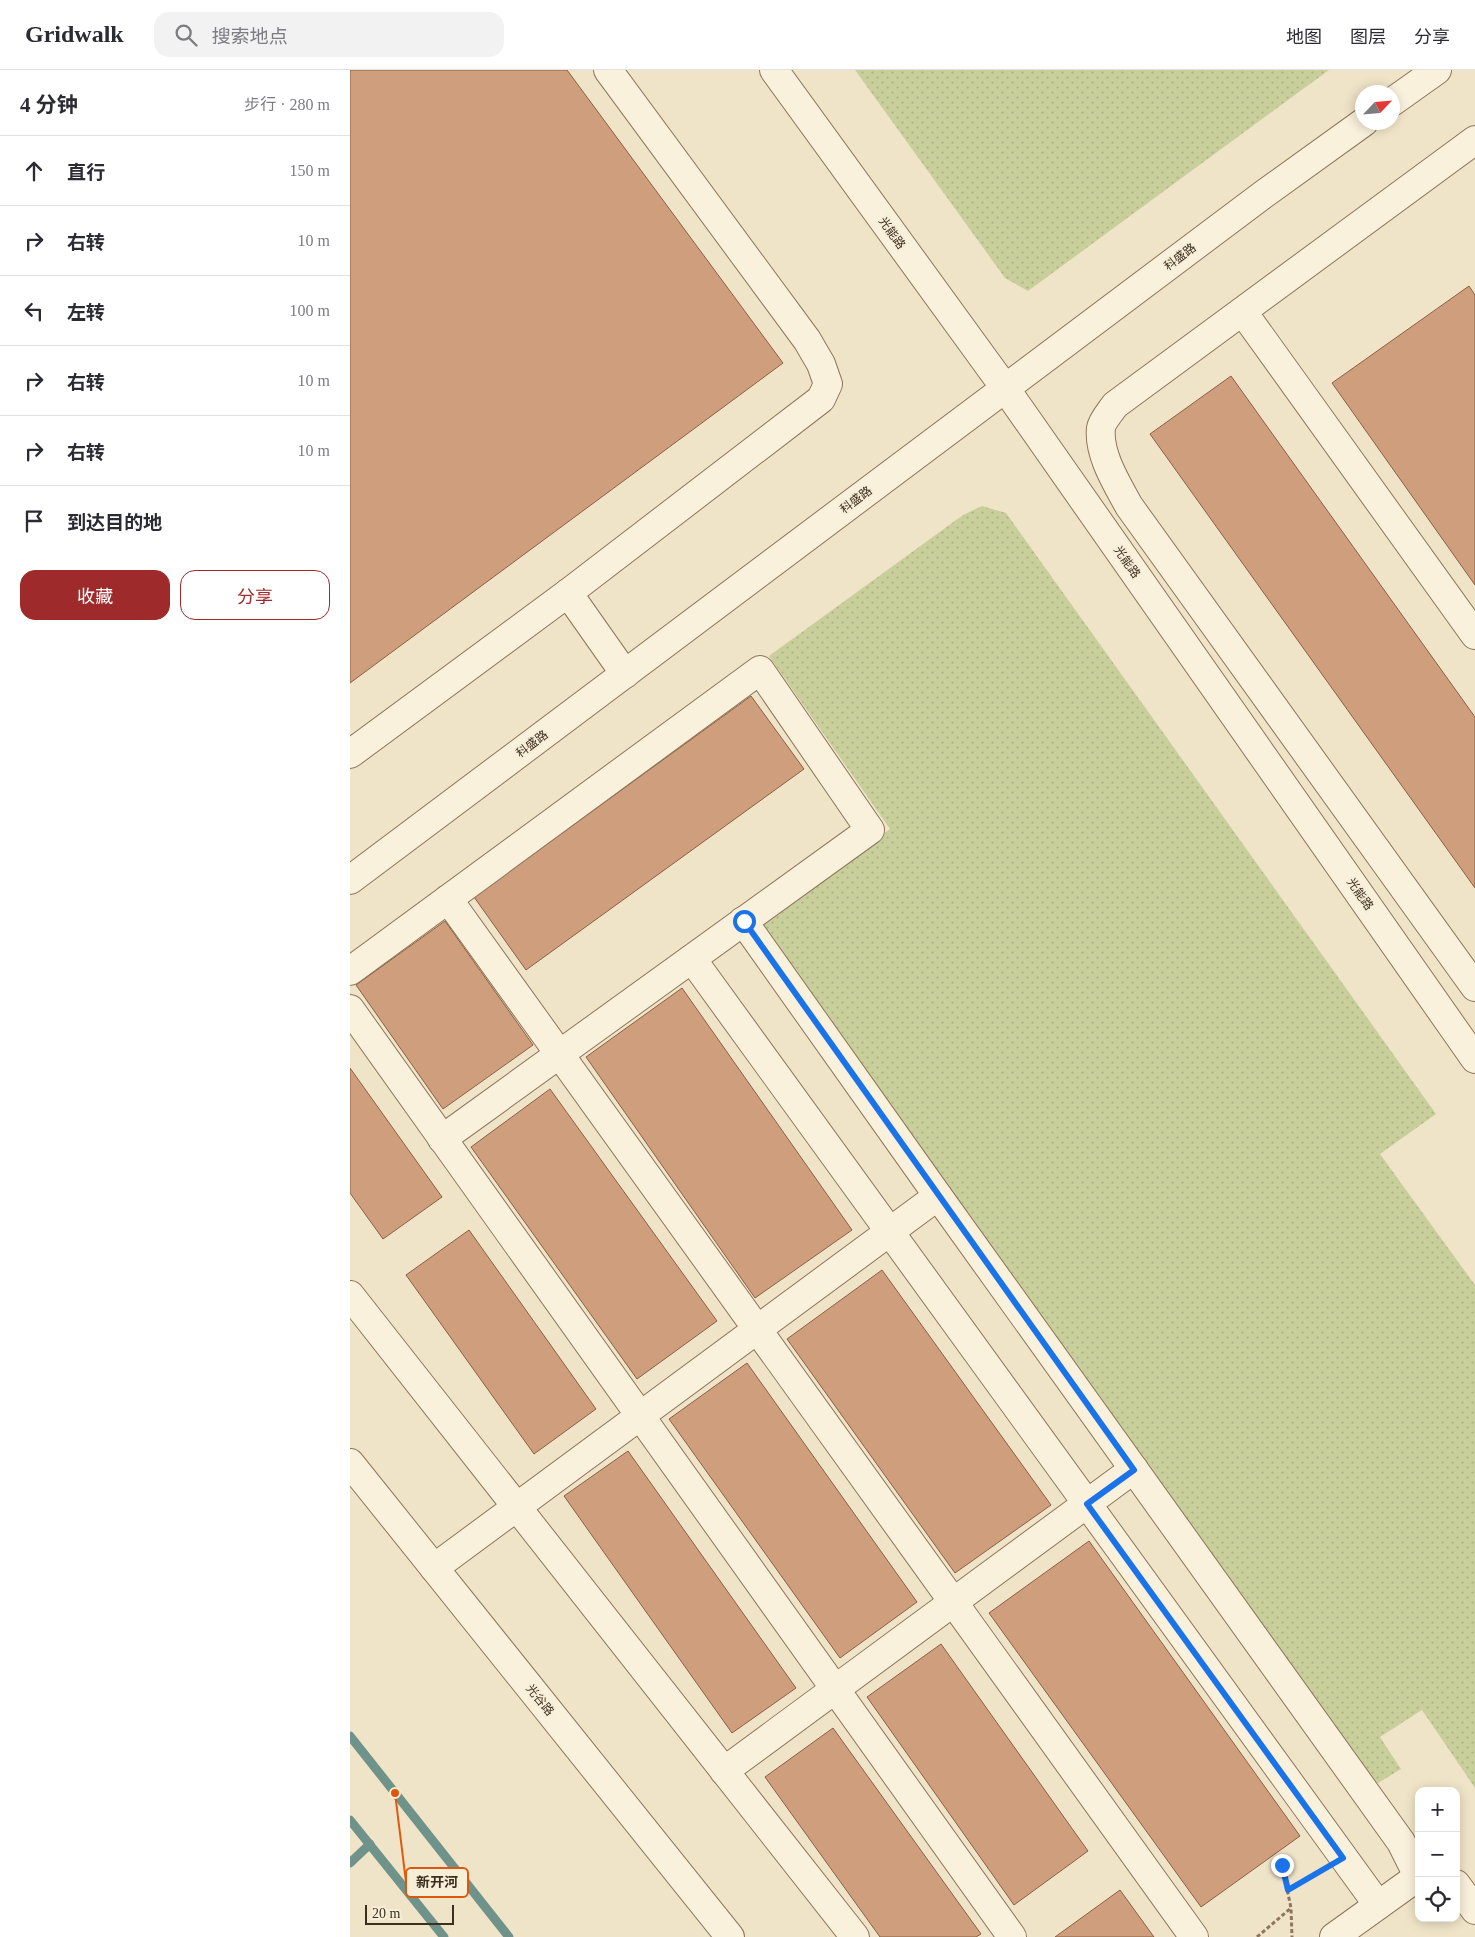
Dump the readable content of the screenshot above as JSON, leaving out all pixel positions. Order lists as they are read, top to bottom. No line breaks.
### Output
{"streets":{"street":["光能路","科盛路","光谷路"]},"crossings":[["光能路","科盛路"]],"places":["新开河"],"scale_bar":"20 m","north":"top right","page":{"header":"Gridwalk","search":"搜索地点","nav":["地图","图层","分享"],"heading":["4 分钟","步行 · 280 m"],"list":[["直行","150 m"],["右转","10 m"],["左转","100 m"],["右转","10 m"],["右转","10 m"],"到达目的地"],"buttons":["收藏","分享"],"map_buttons":["+","−"],"scale":"20 m"}}
